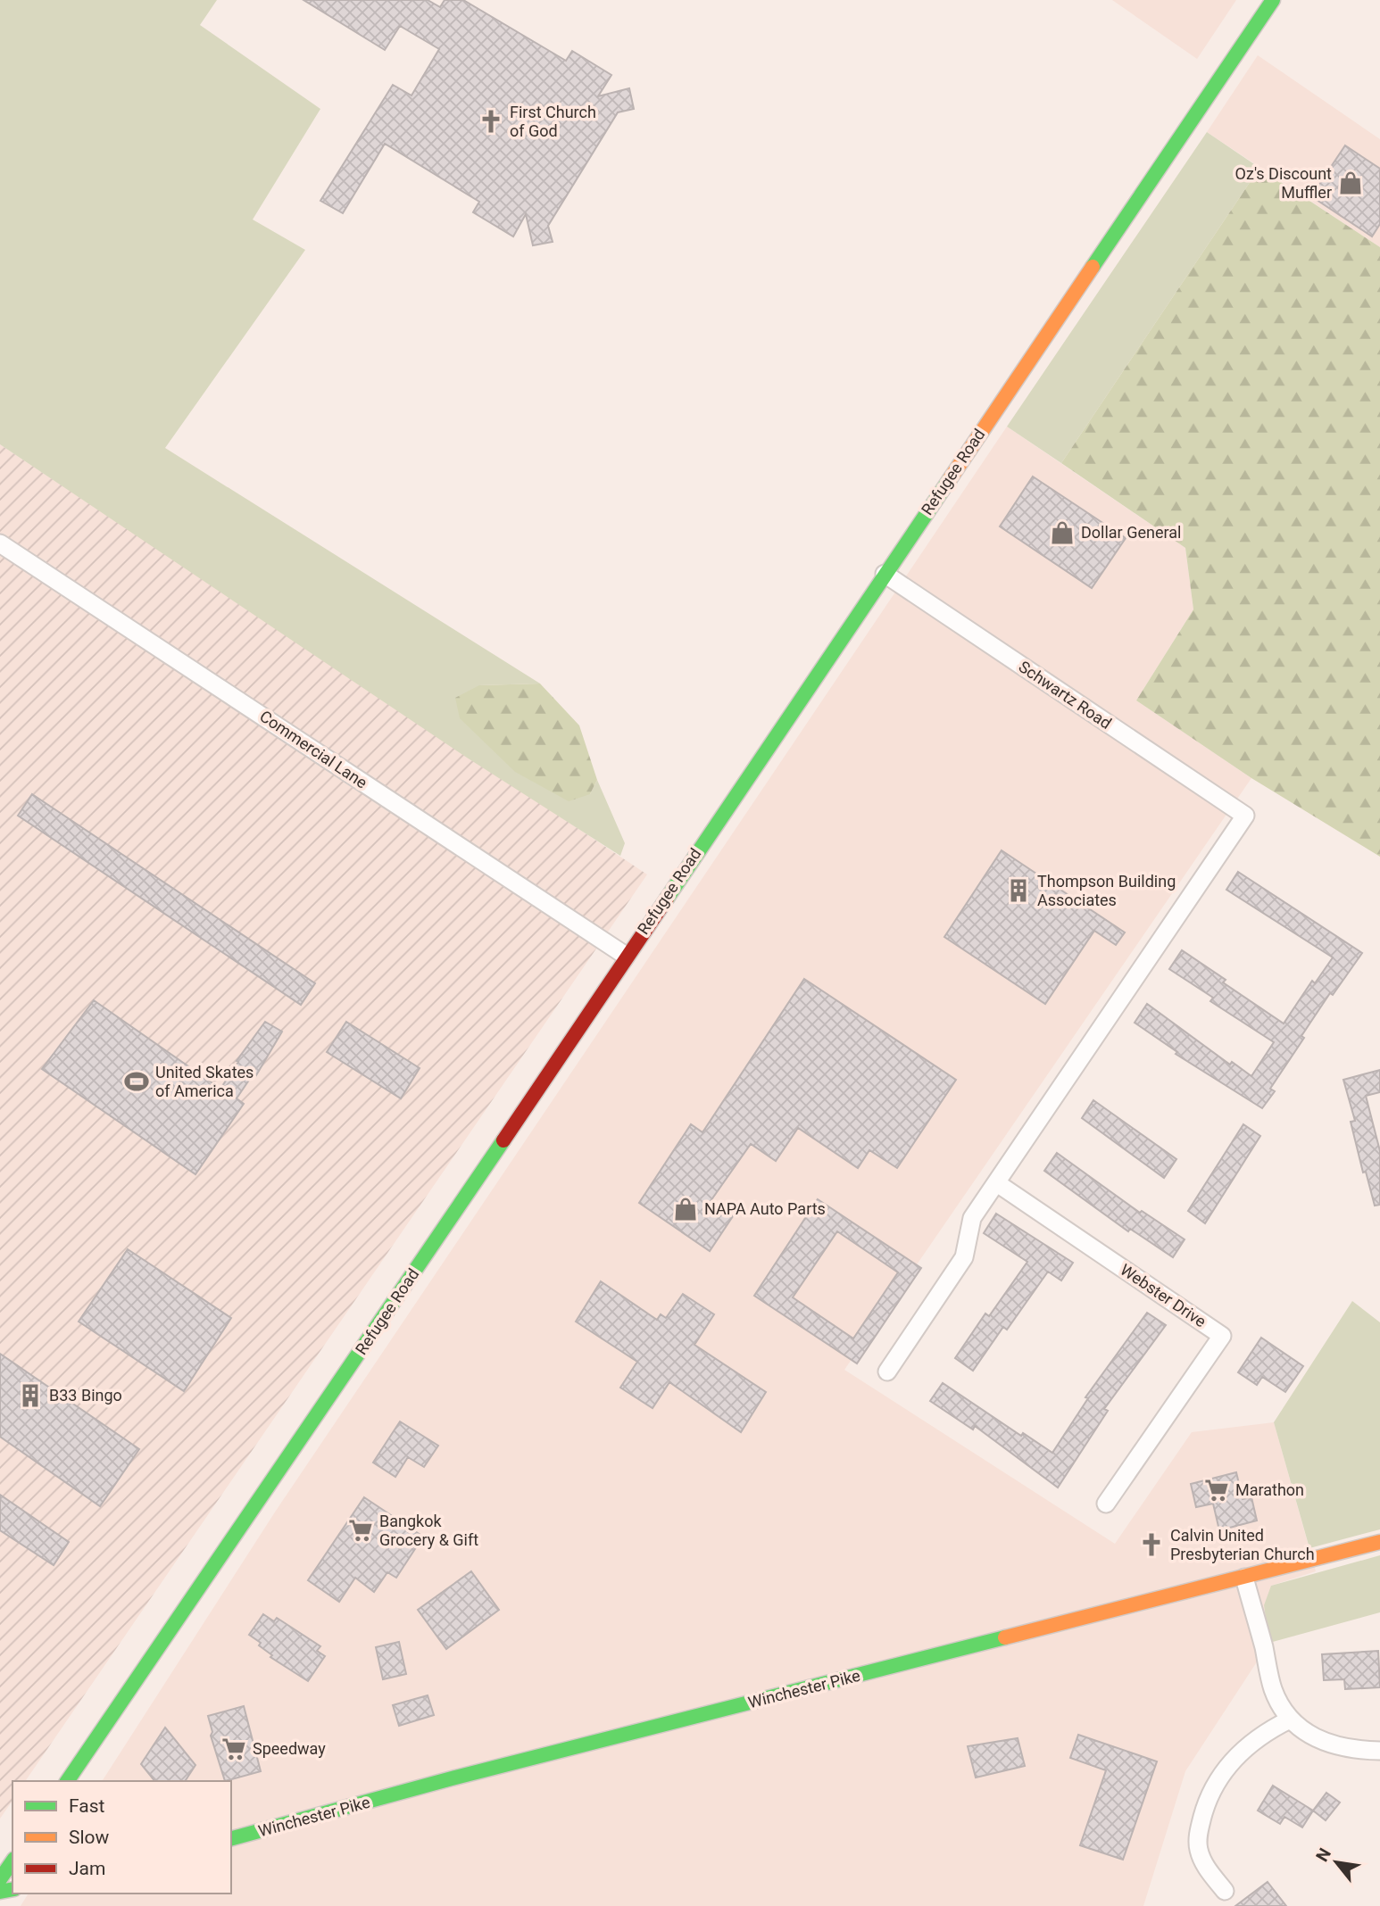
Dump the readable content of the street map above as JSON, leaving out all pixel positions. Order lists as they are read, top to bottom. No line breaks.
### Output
{"streets":{"main road":["Refugee Road","Winchester Pike"],"street":["Schwartz Road","Commercial Lane","Webster Drive"]},"crossings":[["Refugee Road","Schwartz Road"],["Refugee Road","Commercial Lane"],["Schwartz Road","Webster Drive"]],"places":{"church":["First Church of God","Calvin United Presbyterian Church"],"shop":["Oz's Discount Muffler","Dollar General","NAPA Auto Parts"],"building":["Thompson Building Associates","B33 Bingo"],"sports":["United Skates of America"],"supermarket":["Marathon","Bangkok Grocery & Gift","Speedway"]},"legend":["Fast","Slow","Jam"],"north":"top left"}
